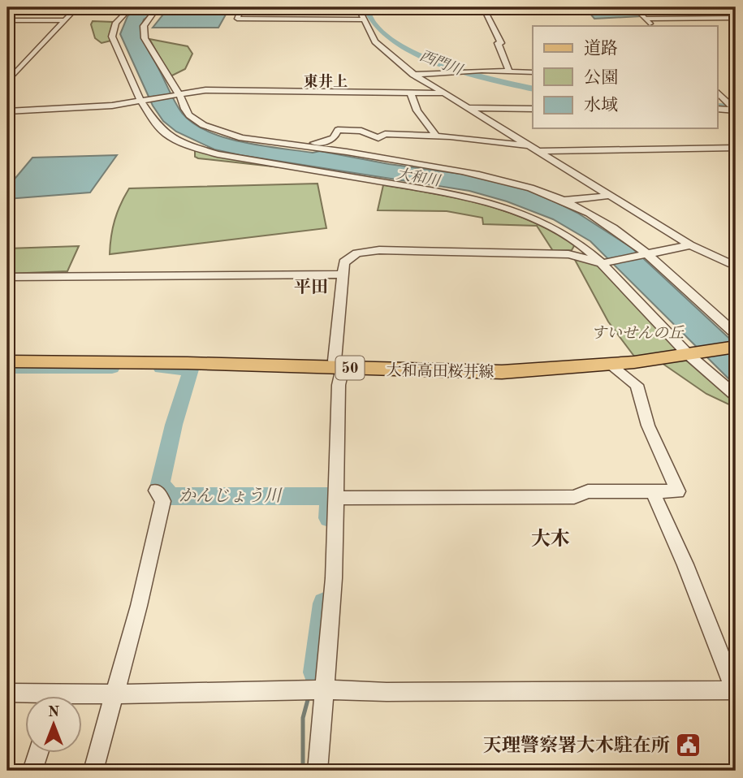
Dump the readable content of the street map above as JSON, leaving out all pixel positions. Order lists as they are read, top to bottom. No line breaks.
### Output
{"streets":{"main road":["50","大和高田桜井線"]},"districts":["東井上","平田","大木"],"water":["西門川","大和川","かんじょう川"],"parks":["すいせんの丘"],"places":{"public building":["天理警察署大木駐在所"]},"legend":["道路","公園","水域"],"north":"top"}
